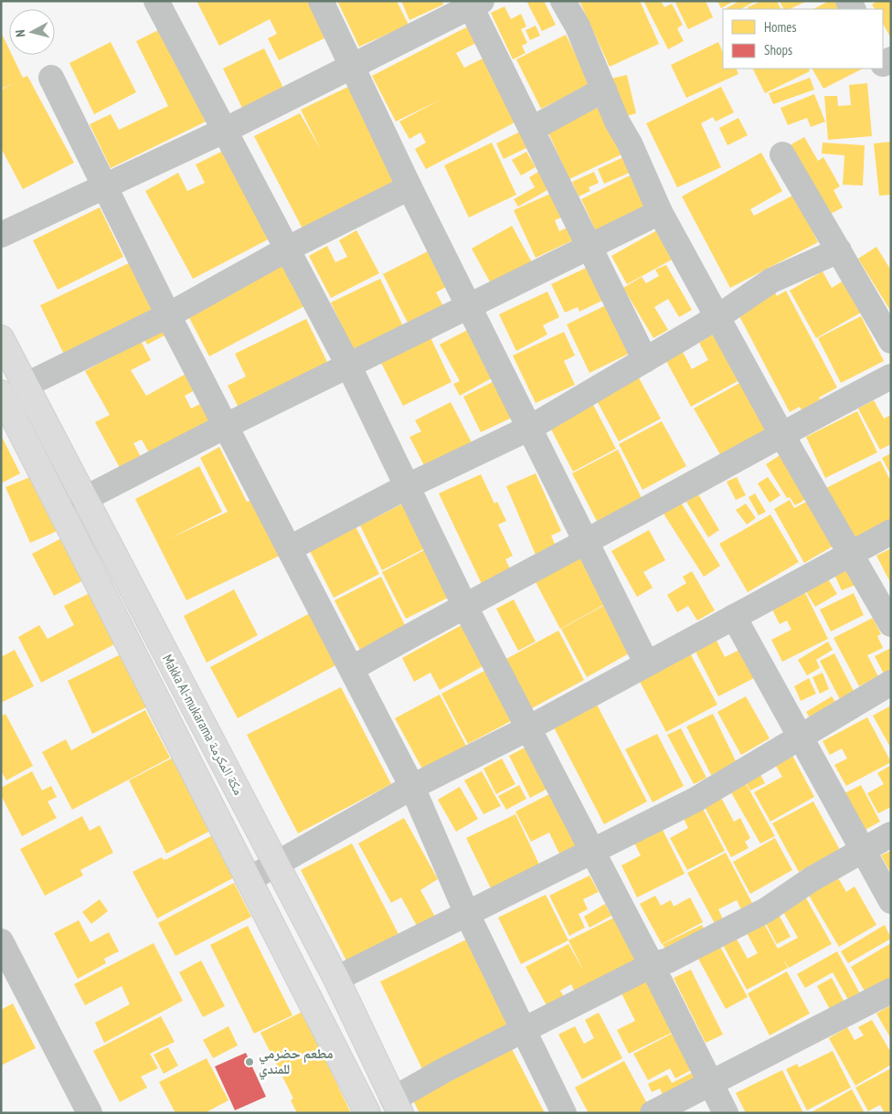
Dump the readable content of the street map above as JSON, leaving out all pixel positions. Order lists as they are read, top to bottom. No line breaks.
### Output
{"streets":{"highway":["Makka Al-mukarama مكة المكرمة"]},"places":["مطعم حضرمي للمندي"],"legend":["Homes","Shops"],"north":"left"}
